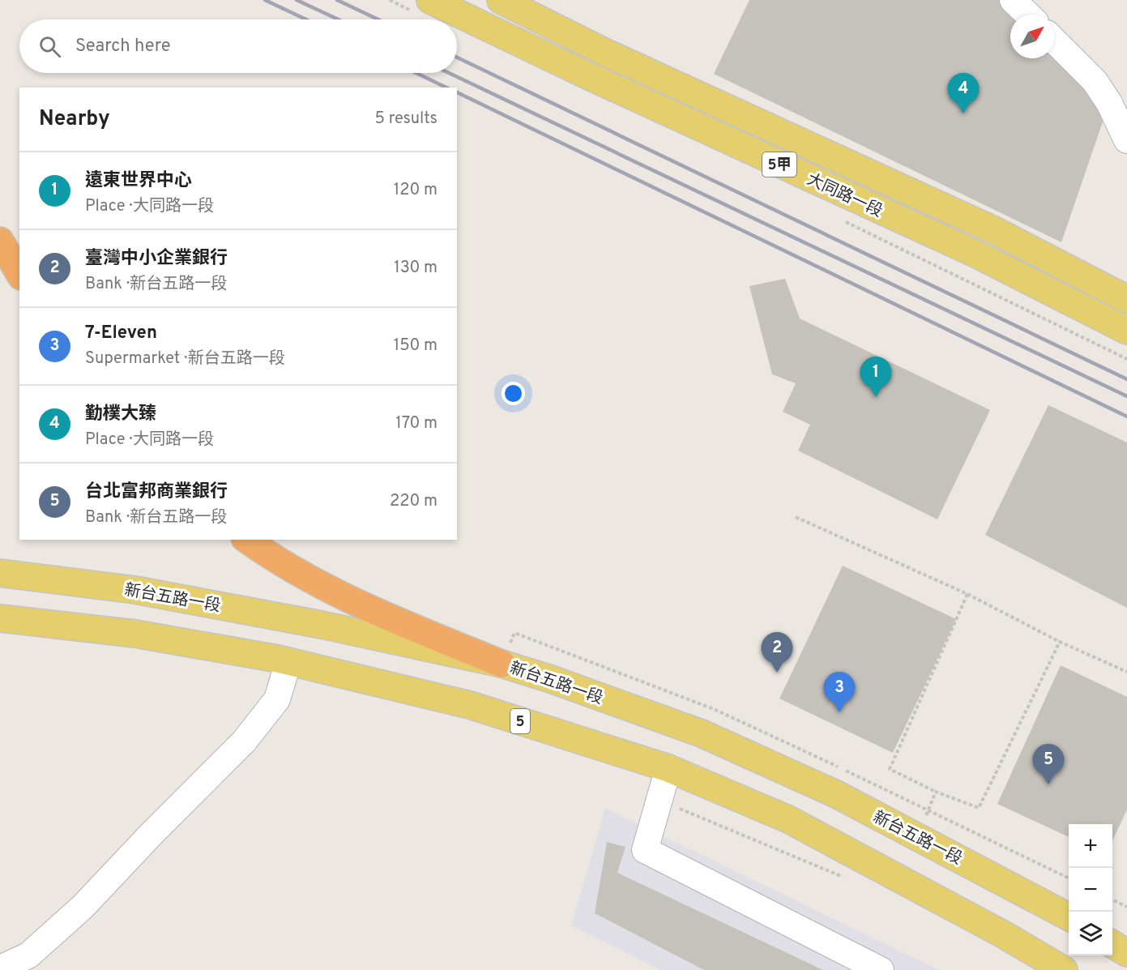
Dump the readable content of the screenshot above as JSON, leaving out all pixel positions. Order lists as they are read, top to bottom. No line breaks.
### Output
{"streets":{"main road":["5甲","大同路一段","新台五路一段","5"]},"north":"top right","page":{"search":"Search here","pins":["4","1","2","3","5"],"heading":["Nearby","5 results"],"list":[{"mark":"1","name":"遠東世界中心","note":"Place · 大同路一段","value":"120 m"},{"mark":"2","name":"臺灣中小企業銀行","note":"Bank · 新台五路一段","value":"130 m"},{"mark":"3","name":"7-Eleven","note":"Supermarket · 新台五路一段","value":"150 m"},{"mark":"4","name":"勤樸大臻","note":"Place · 大同路一段","value":"170 m"},{"mark":"5","name":"台北富邦商業銀行","note":"Bank · 新台五路一段","value":"220 m"}],"map_buttons":["+","−"]}}
